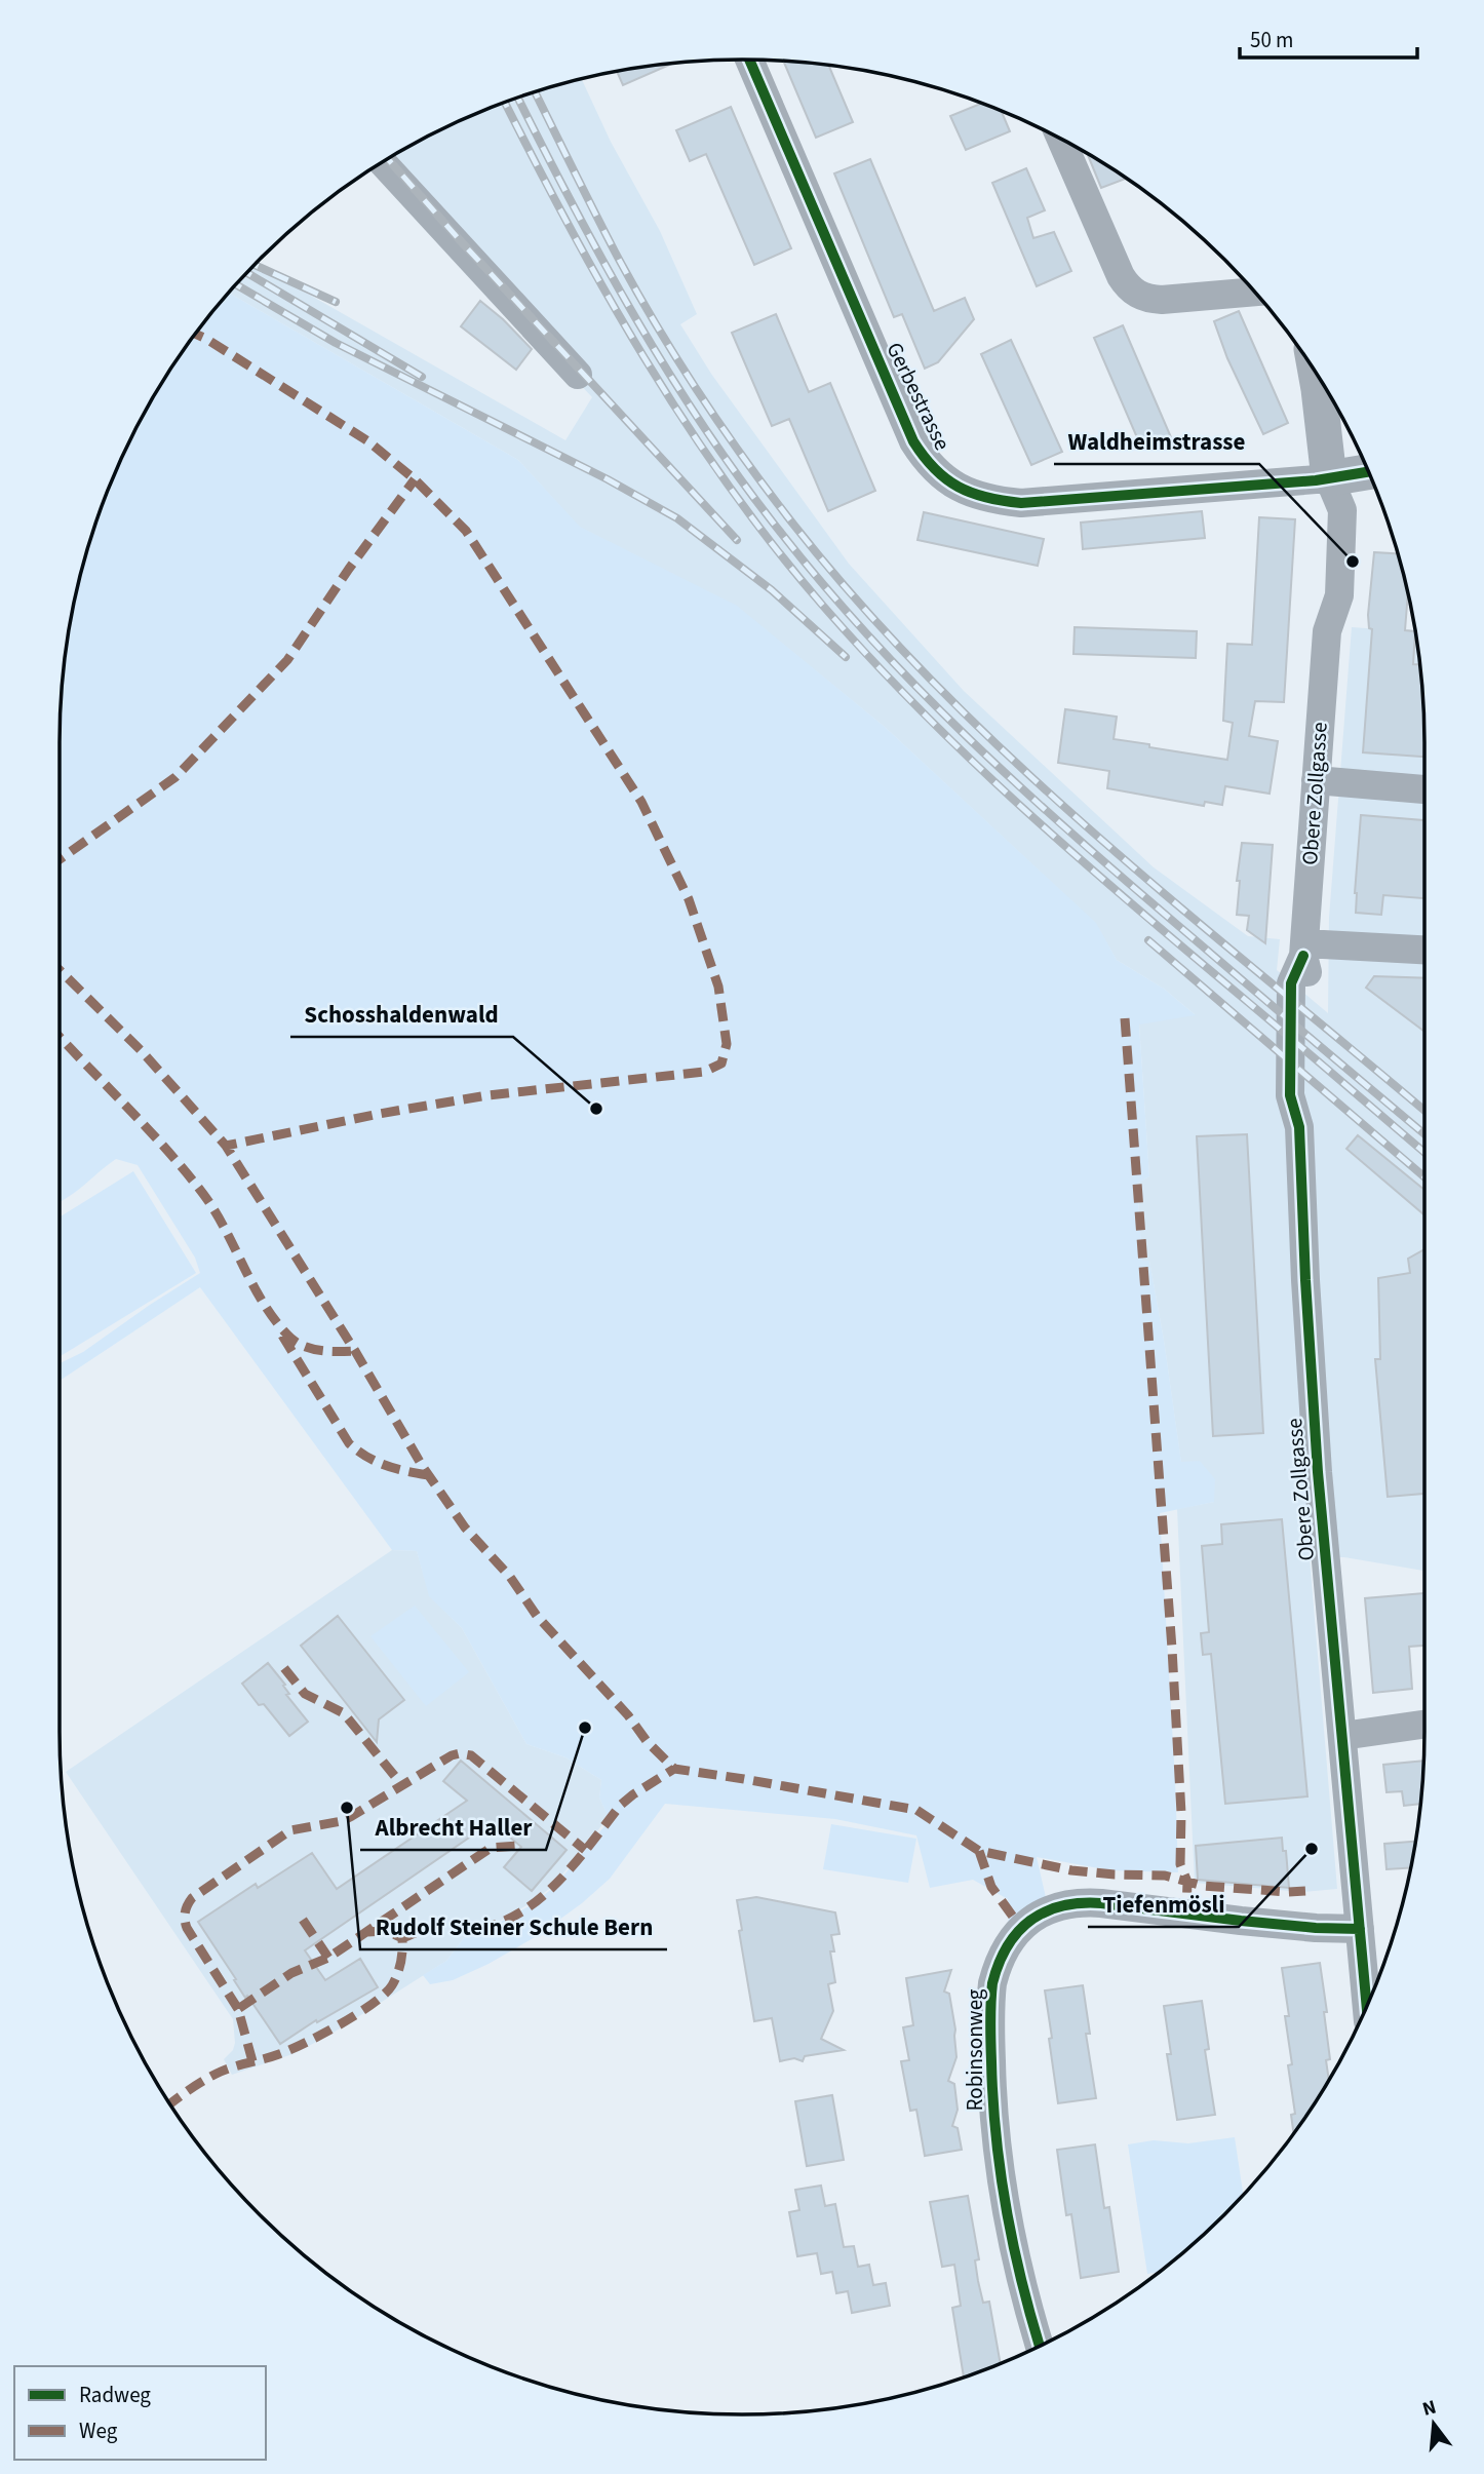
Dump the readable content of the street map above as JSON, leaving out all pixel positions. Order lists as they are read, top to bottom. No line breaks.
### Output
{"streets":{"street":["Gerbestrasse","Obere Zollgasse","Robinsonweg"]},"crossings":[["Gerbestrasse","Obere Zollgasse"],["Obere Zollgasse","Robinsonweg"]],"places":["Waldheimstrasse","Schosshaldenwald","Albrecht Haller","Rudolf Steiner Schule Bern","Tiefenmösli"],"legend":["Radweg","Weg"],"scale_bar":"50 m","north":"top"}
